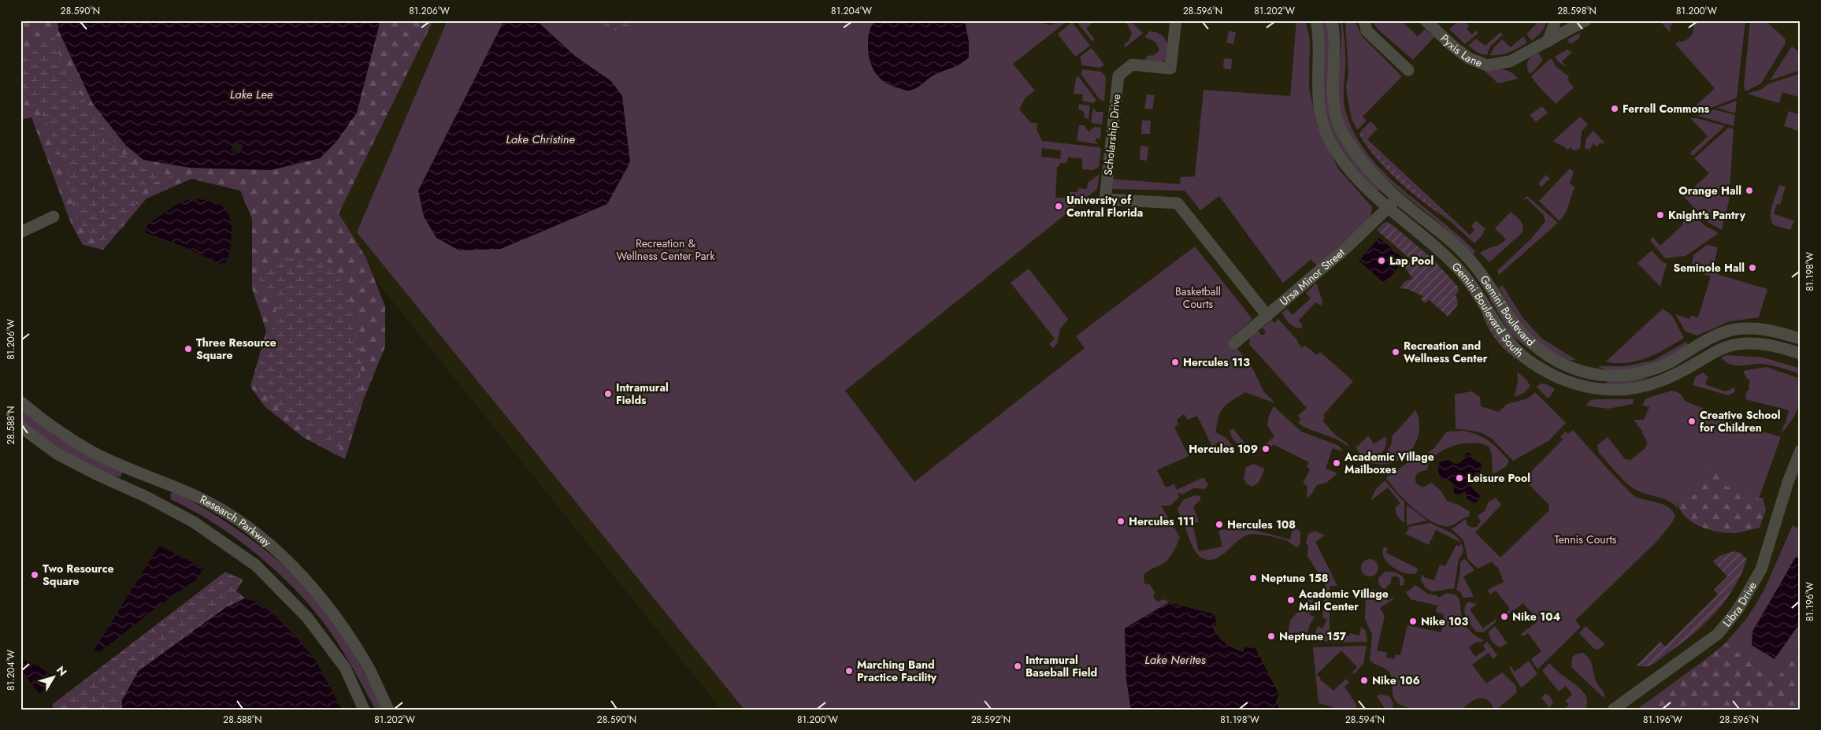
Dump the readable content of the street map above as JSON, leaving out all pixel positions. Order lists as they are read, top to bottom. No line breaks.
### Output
{"streets":{"street":["Pyxis Lane","Scholarship Drive","Ursa Minor Street","Gemini Boulevard South","Gemini Boulevard","Research Parkway","Libra Drive"]},"crossings":[["Scholarship Drive","Ursa Minor Street"],["Ursa Minor Street","Gemini Boulevard South"],["Ursa Minor Street","Gemini Boulevard"]],"water":["Lake Lee","Lake Christine","Lake Nerites"],"parks":["Recreation & Wellness Center Park","Basketball Courts","Tennis Courts"],"places":["Ferrell Commons","Orange Hall","University of Central Florida","Knight's Pantry","Lap Pool","Seminole Hall","Three Resource Square","Recreation and Wellness Center","Hercules 113","Intramural Fields","Creative School for Children","Hercules 109","Academic Village Mailboxes","Leisure Pool","Hercules 111","Hercules 108","Two Resource Square","Neptune 158","Academic Village Mail Center","Nike 104","Nike 103","Neptune 157","Intramural Baseball Field","Marching Band Practice Facility","Nike 106"],"north":"top right","coordinates":["28.590°N","81.206°W","81.204°W","28.596°N","81.202°W","28.598°N","81.200°W","81.198°W","28.588°N","81.196°W","28.592°N","28.594°N"]}
